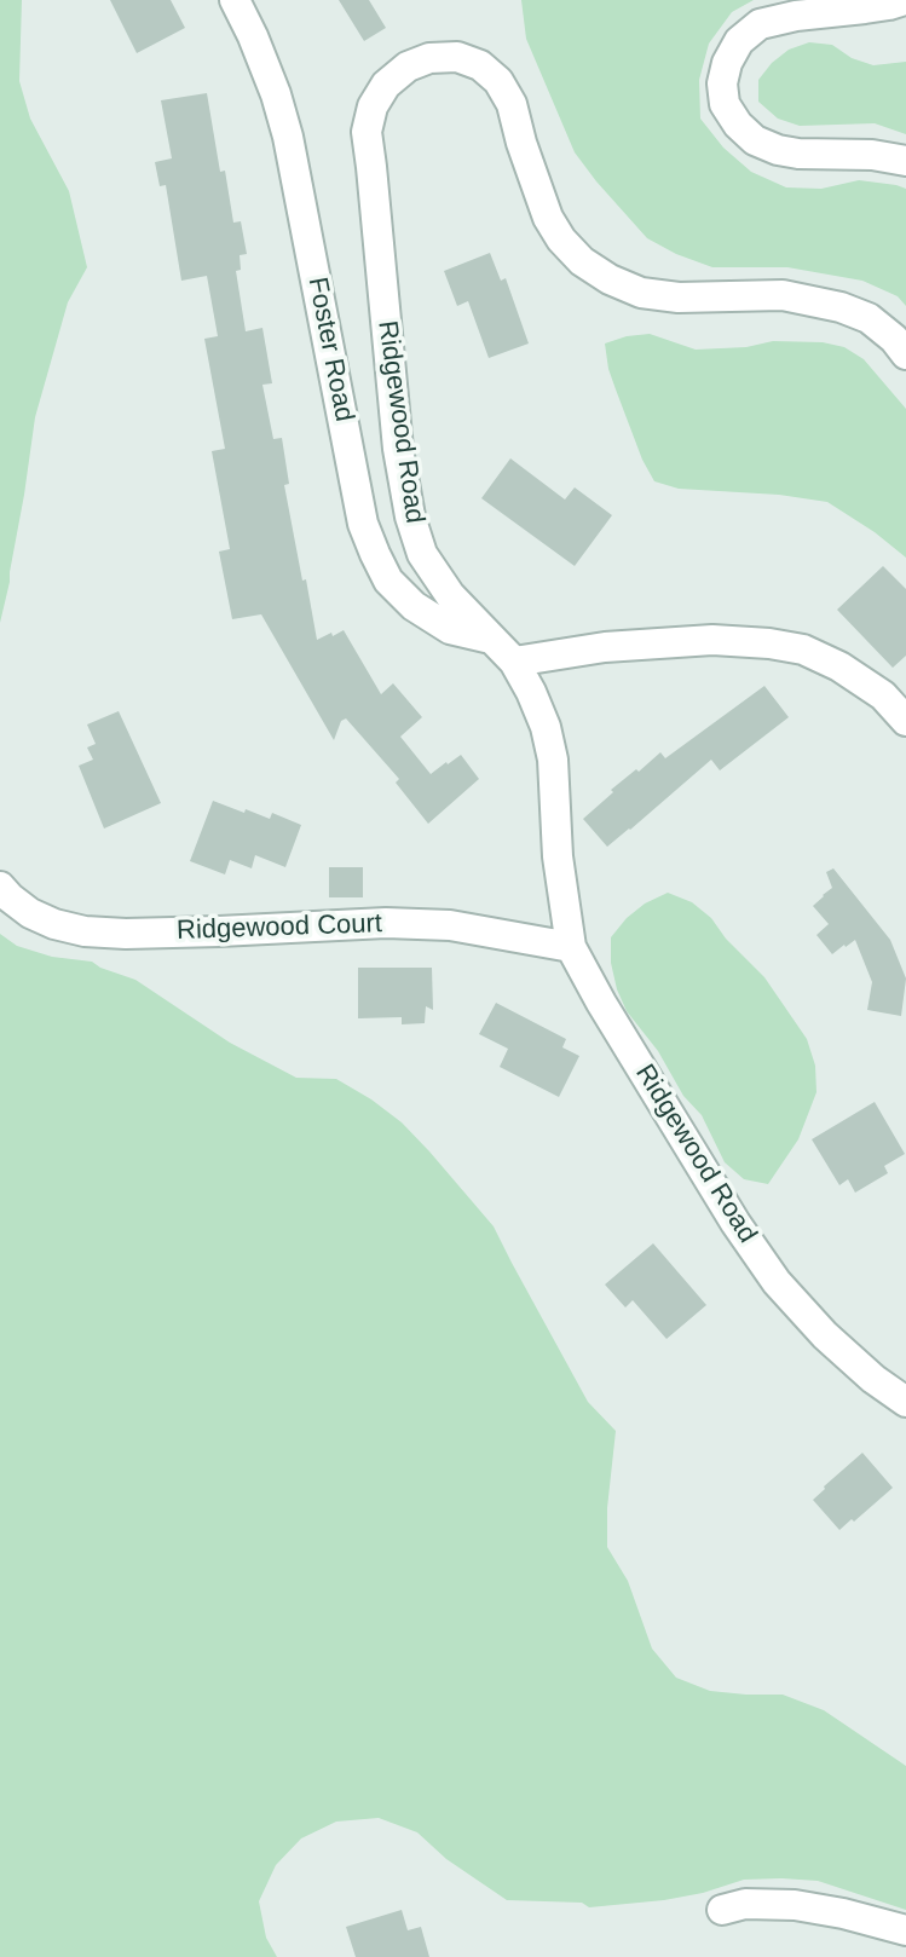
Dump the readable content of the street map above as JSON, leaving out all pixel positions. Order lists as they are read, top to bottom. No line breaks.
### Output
{"streets":{"street":["Foster Road","Ridgewood Road","Ridgewood Court"]},"crossings":[["Foster Road","Ridgewood Road"],["Ridgewood Road","Ridgewood Court"]]}
